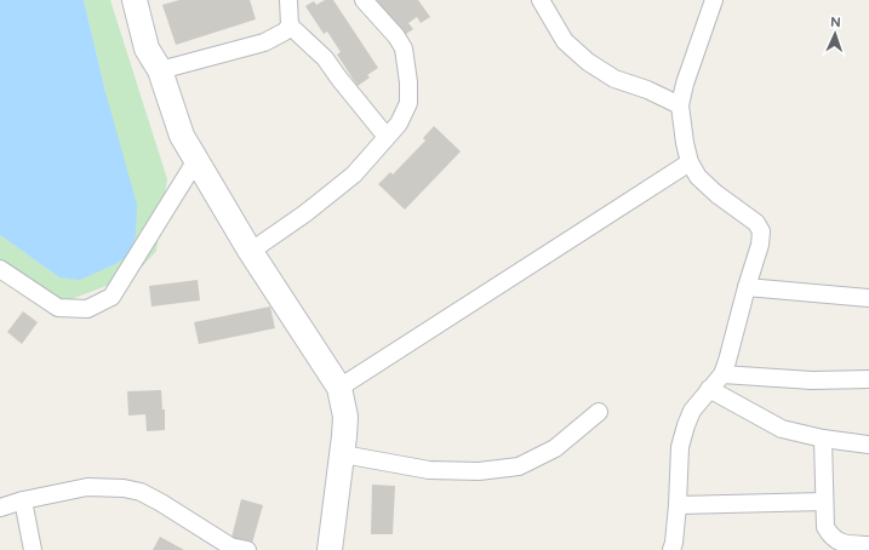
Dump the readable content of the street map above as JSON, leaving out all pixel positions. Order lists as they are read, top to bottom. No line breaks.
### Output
{"north":"top"}
